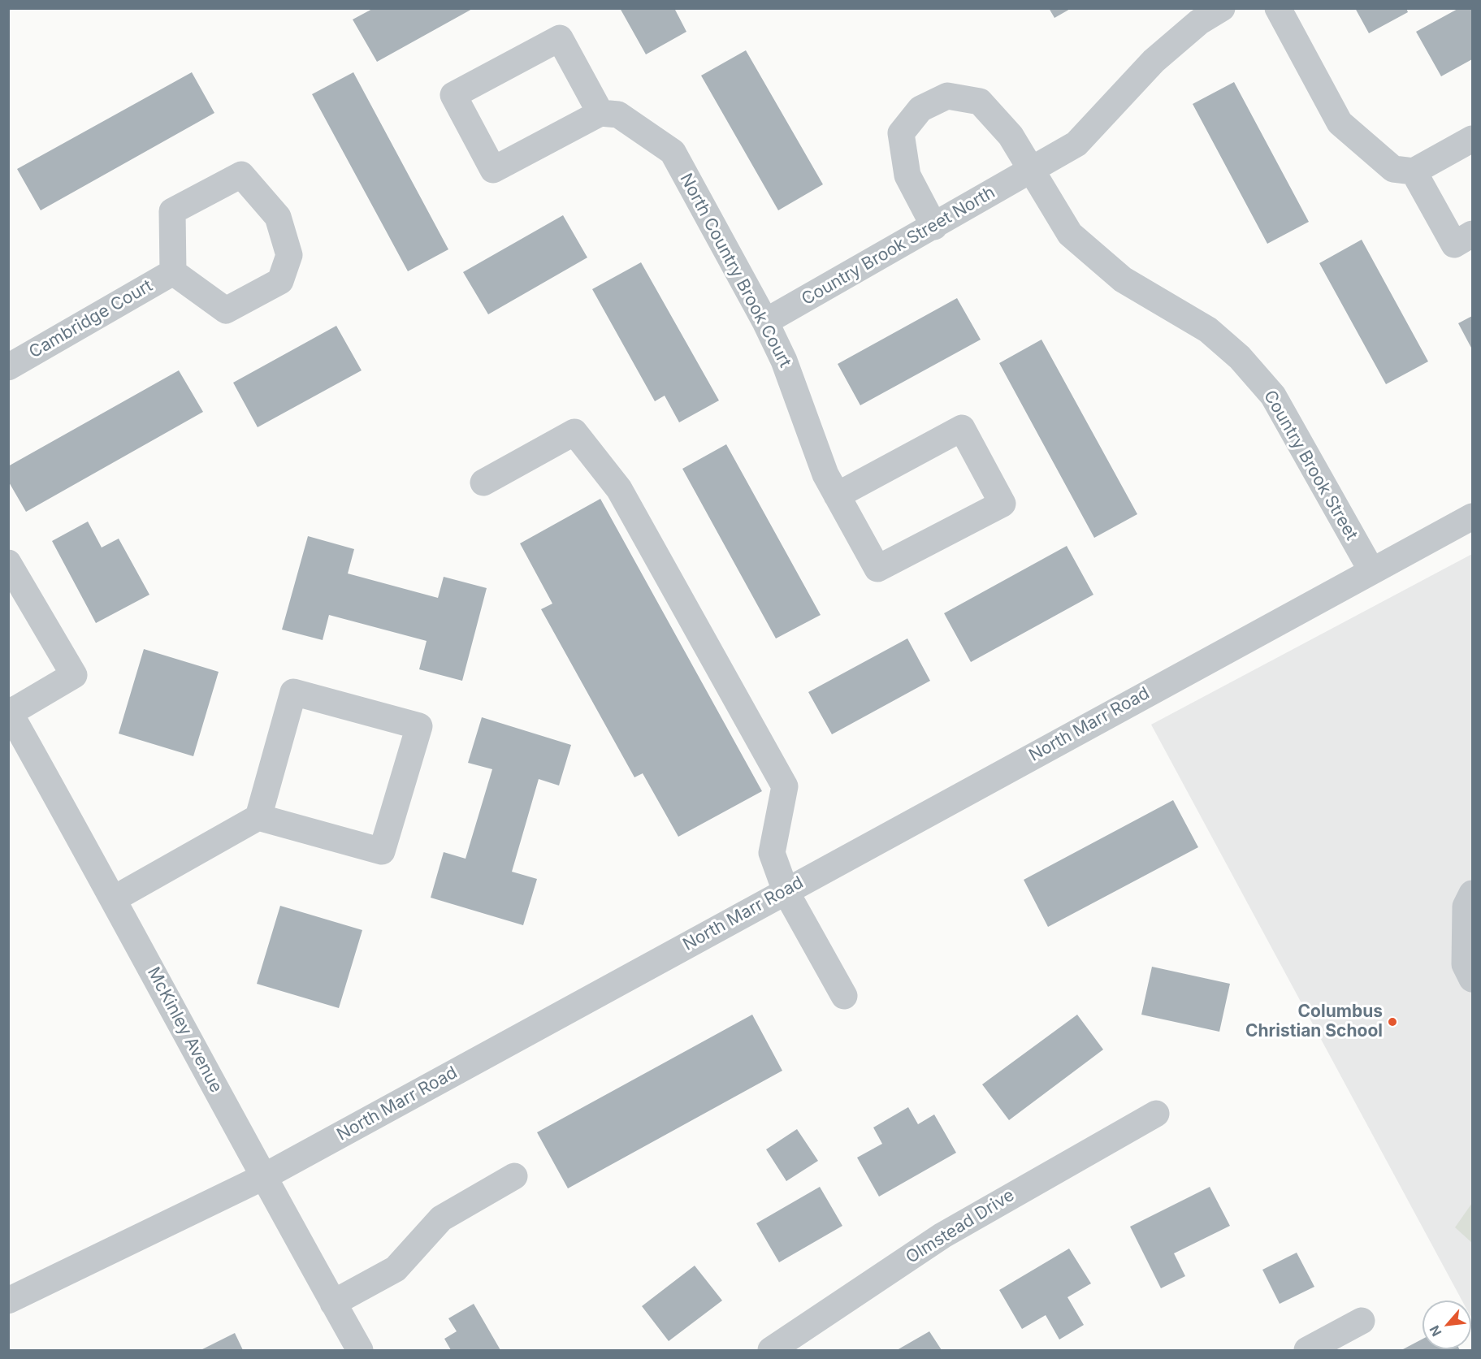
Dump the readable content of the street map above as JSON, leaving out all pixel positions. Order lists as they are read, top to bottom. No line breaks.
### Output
{"streets":{"street":["Country Brook Street North","North Country Brook Court","Cambridge Court","Country Brook Street","North Marr Road","McKinley Avenue","Olmstead Drive"]},"crossings":[["Country Brook Street North","North Country Brook Court"],["Country Brook Street North","Country Brook Street"],["Country Brook Street","North Marr Road"],["North Marr Road","McKinley Avenue"]],"places":["Columbus Christian School"],"north":"bottom left"}
